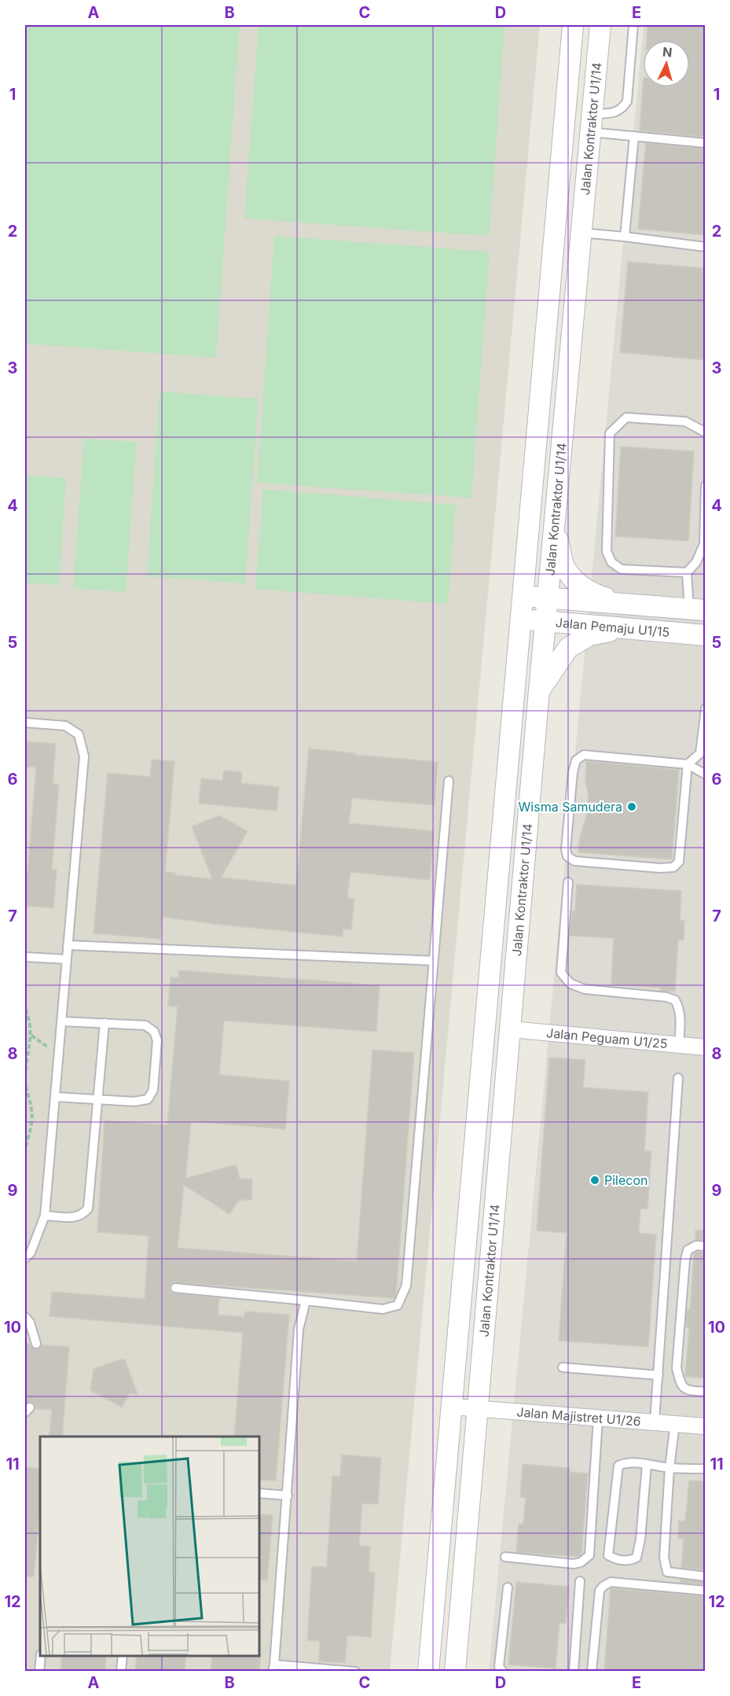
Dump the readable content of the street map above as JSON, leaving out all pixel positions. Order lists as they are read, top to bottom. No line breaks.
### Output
{"streets":{"street":["Jalan Kontraktor U1/14","Jalan Pemaju U1/15","Jalan Peguam U1/25","Jalan Majistret U1/26"]},"crossings":[["Jalan Kontraktor U1/14","Jalan Pemaju U1/15"],["Jalan Kontraktor U1/14","Jalan Peguam U1/25"],["Jalan Kontraktor U1/14","Jalan Majistret U1/26"]],"places":["Wisma Samudera","Pilecon"],"north":"top","grid":{"columns":["A","B","C","D","E"],"rows":["1","2","3","4","5","6","7","8","9","10","11","12"]}}
